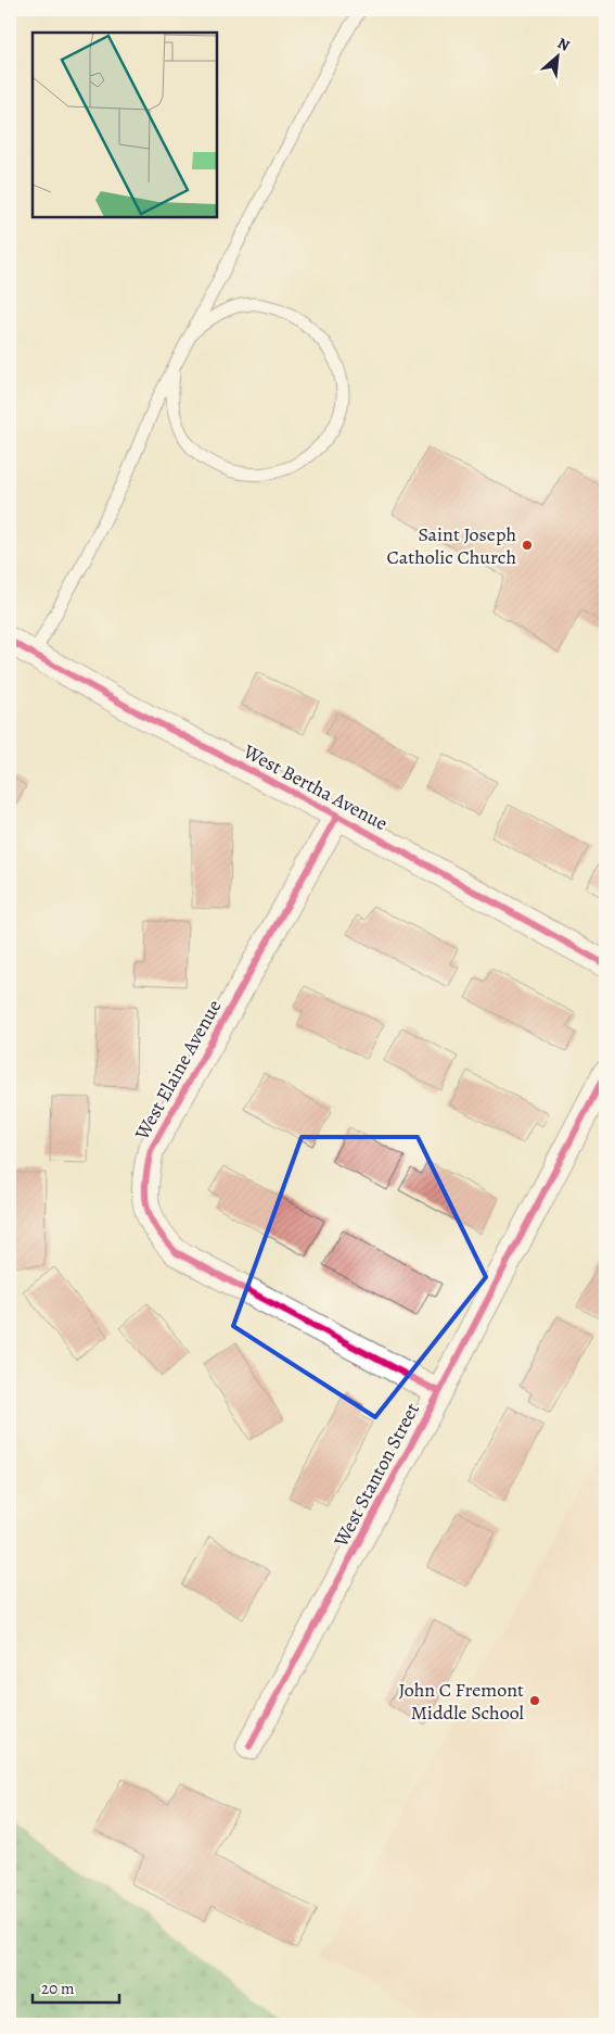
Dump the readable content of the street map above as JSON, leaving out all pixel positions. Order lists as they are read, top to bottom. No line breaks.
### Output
{"streets":{"street":["West Bertha Avenue","West Elaine Avenue","West Stanton Street"]},"crossings":[["West Bertha Avenue","West Elaine Avenue"],["West Elaine Avenue","West Stanton Street"]],"places":["Saint Joseph Catholic Church","John C Fremont Middle School"],"scale_bar":"20 m","north":"top right"}
